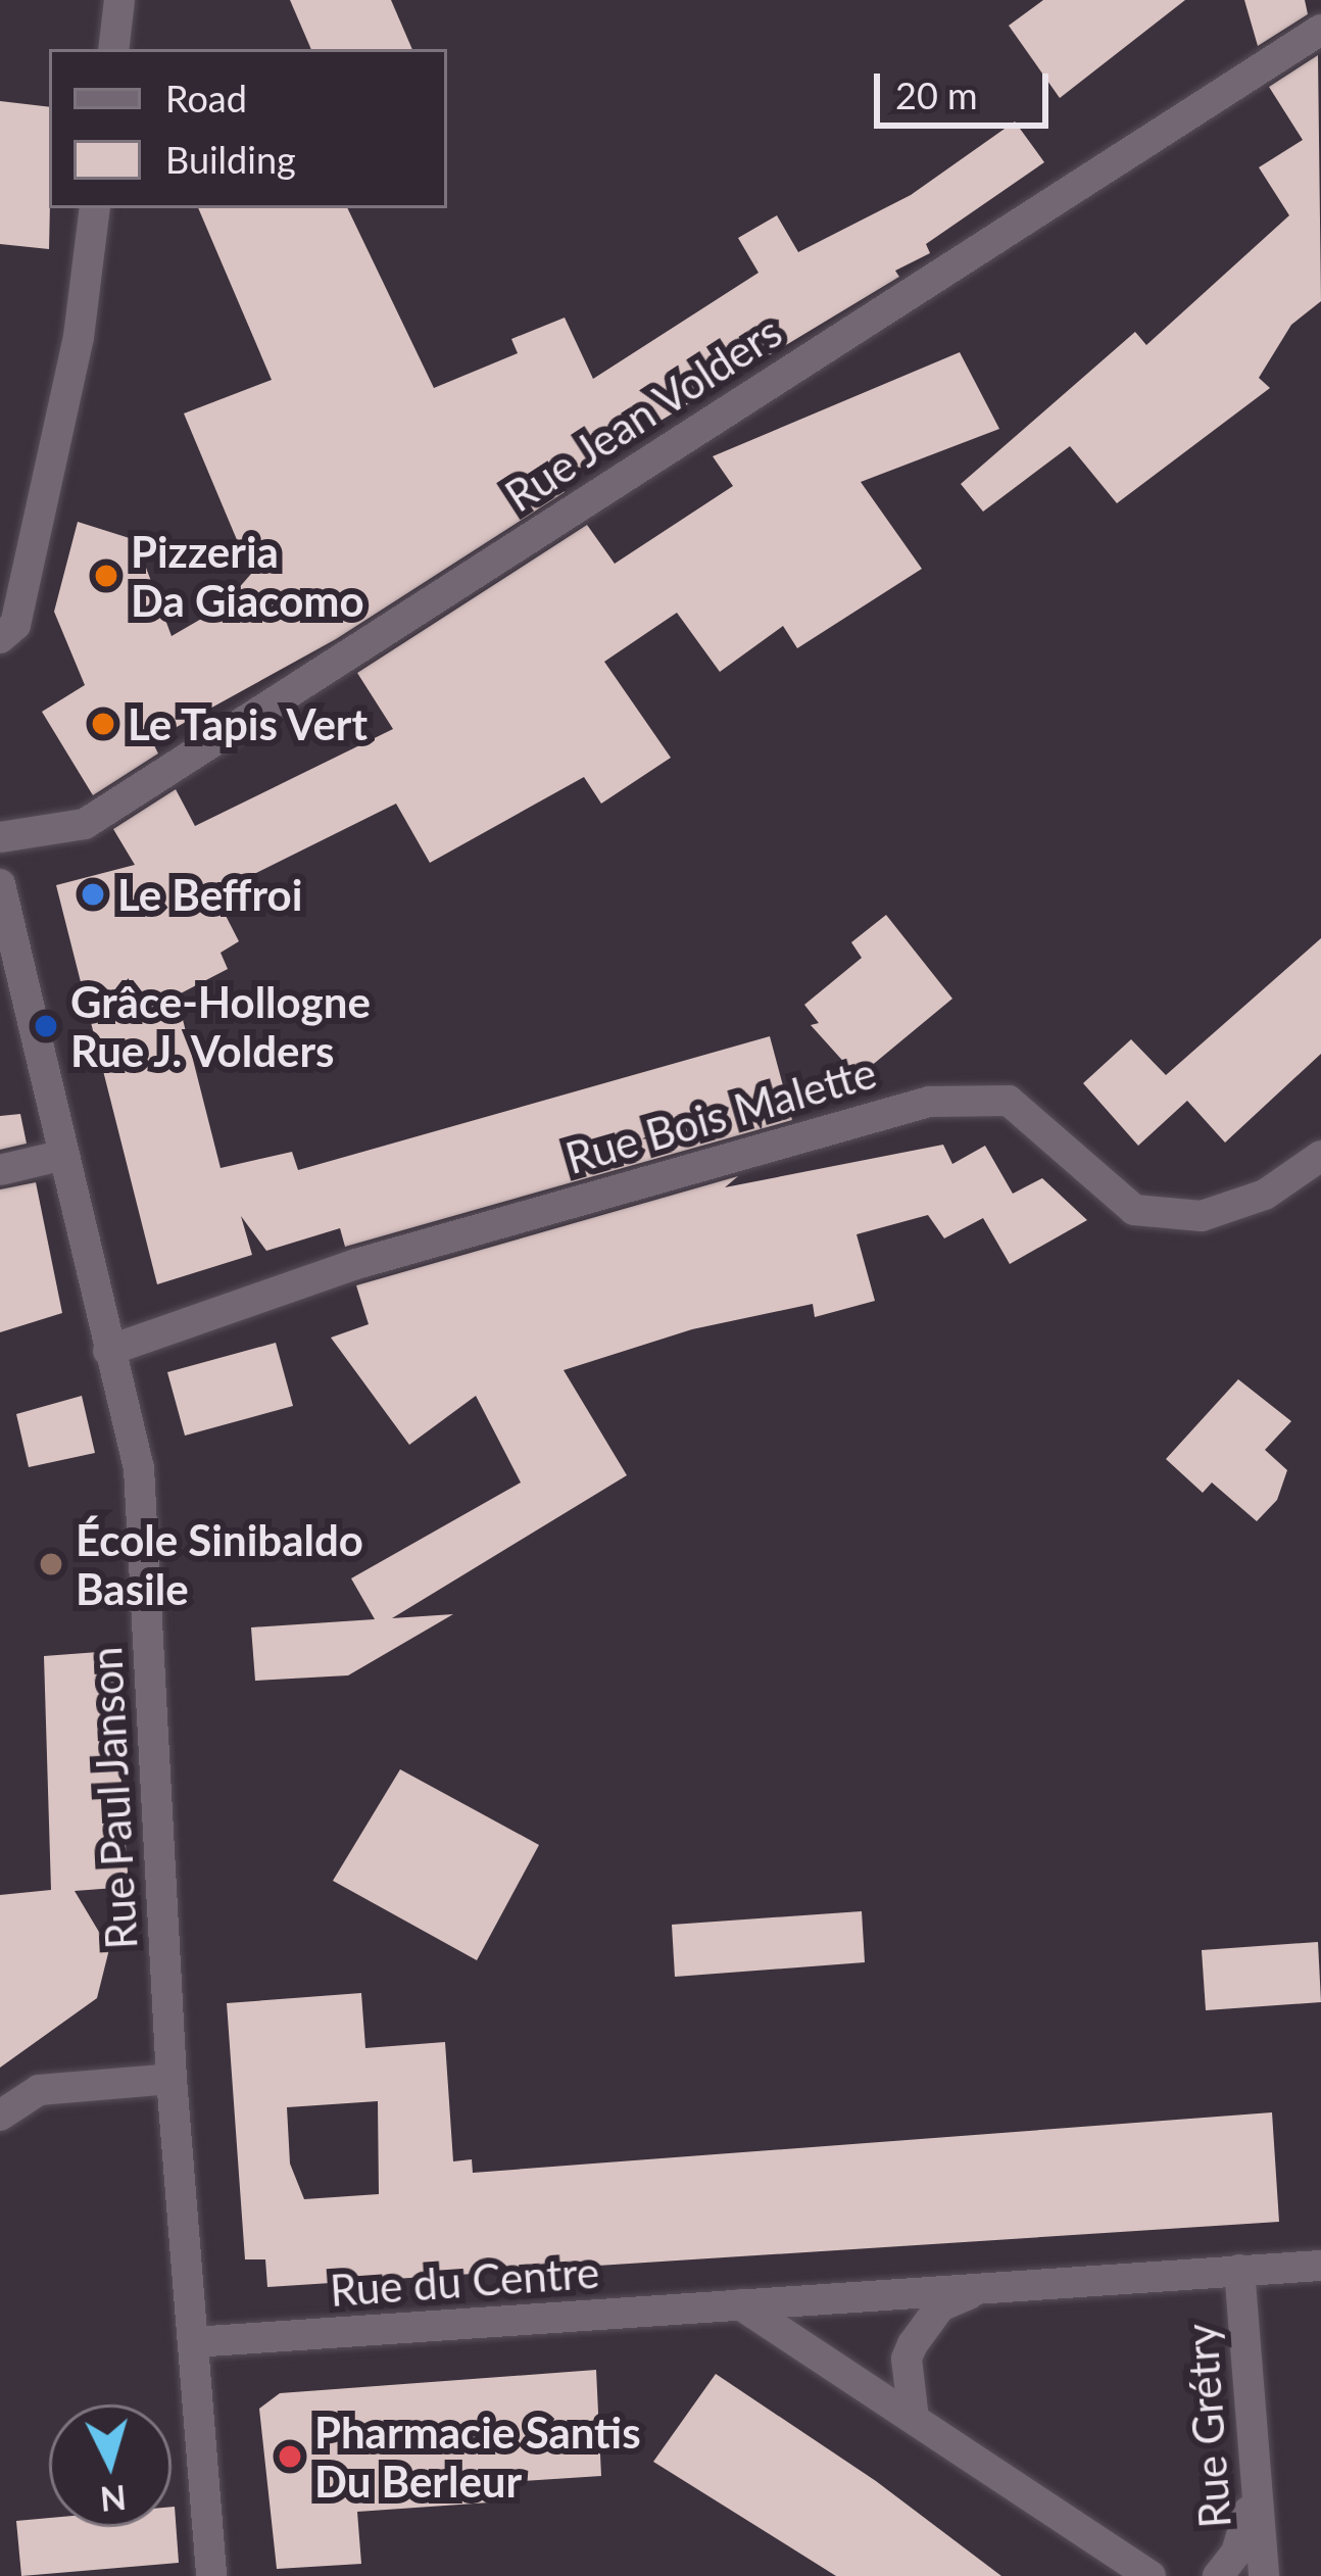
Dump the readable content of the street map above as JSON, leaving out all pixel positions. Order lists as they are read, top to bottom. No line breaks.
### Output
{"streets":{"street":["Rue Jean Volders","Rue Bois Malette","Rue Paul Janson","Rue du Centre","Rue Grétry"]},"crossings":[["Rue Bois Malette","Rue Paul Janson"],["Rue Paul Janson","Rue du Centre"],["Rue du Centre","Rue Grétry"]],"places":["Pizzeria Da Giacomo","Le Tapis Vert","Le Beffroi","Grâce-Hollogne Rue J. Volders","École Sinibaldo Basile","Pharmacie Santis Du Berleur"],"legend":["Road","Building"],"scale_bar":"20 m","north":"bottom"}
